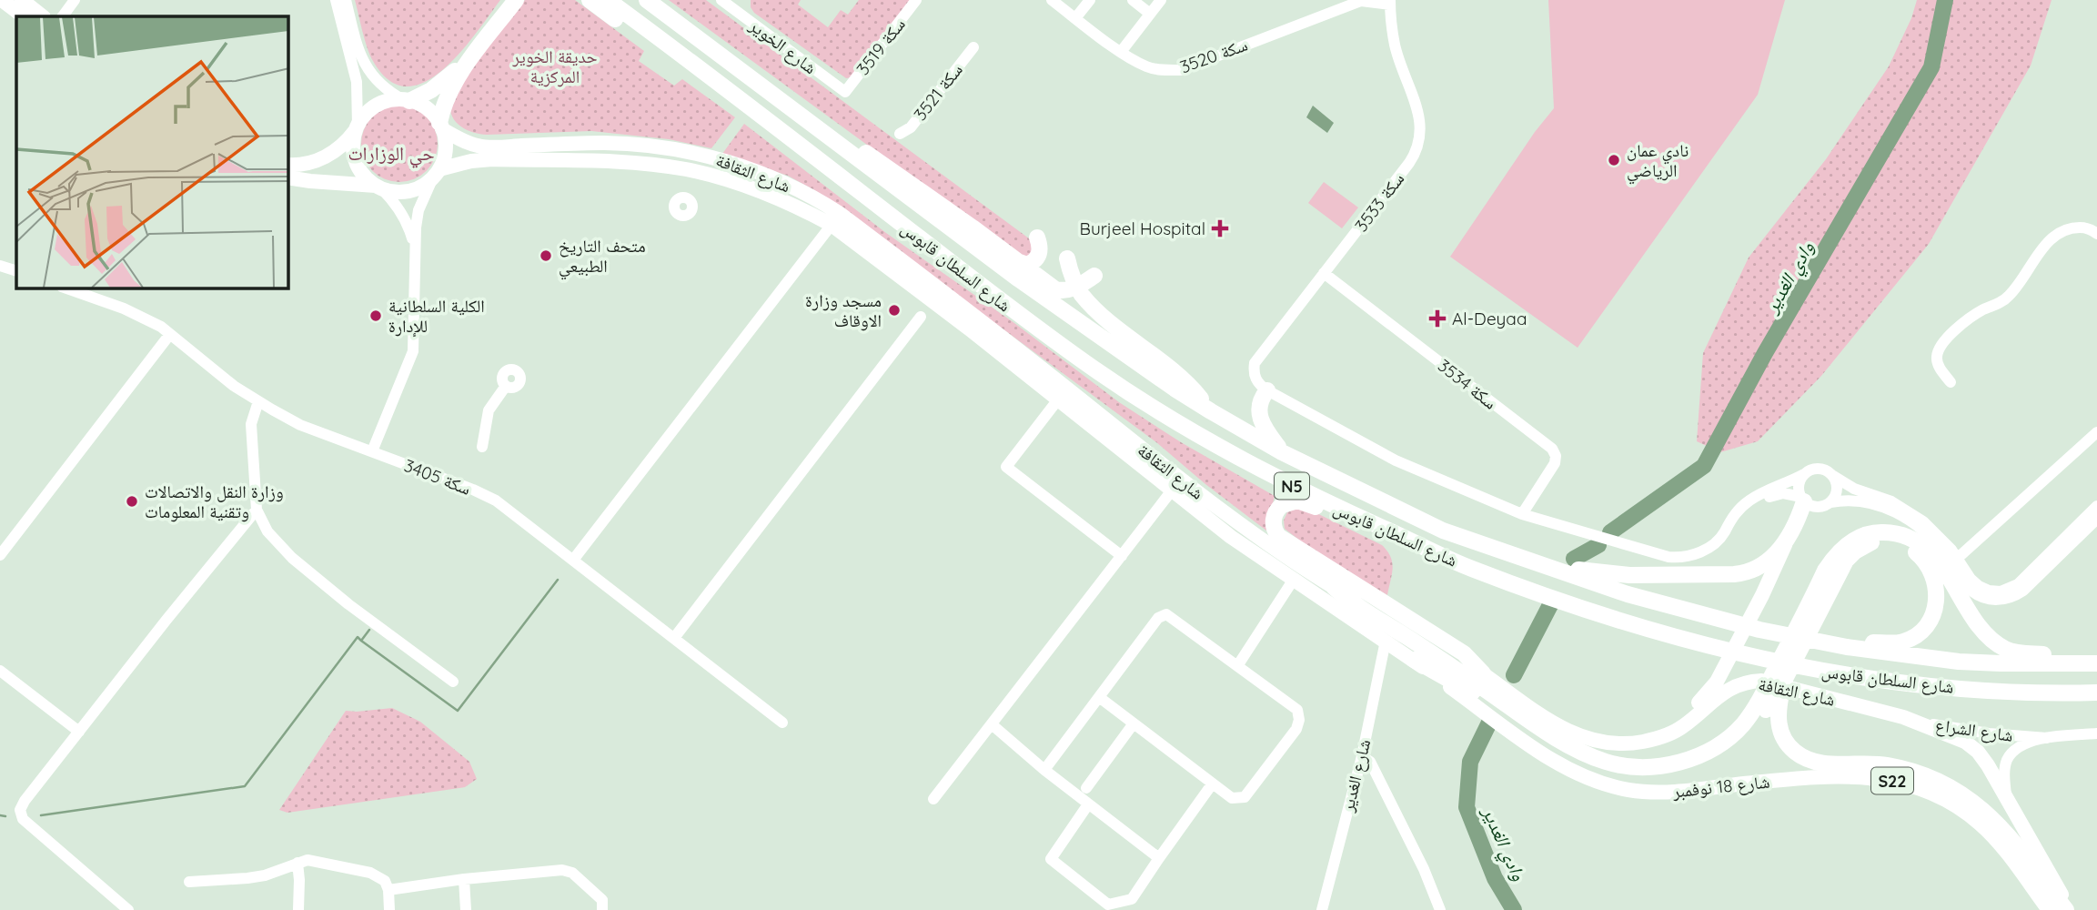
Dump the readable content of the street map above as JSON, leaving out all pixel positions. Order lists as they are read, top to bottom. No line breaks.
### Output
{"streets":{"highway":["شارع السلطان قابوس","N5"],"main road":["شارع الثقافة","S22","شارع 18 نوفمبر"],"street":["شارع الخوير","سكة 3519","سكة 3520","سكة 3521","سكة 3533","سكة 3534","سكة 3405","شارع الشراع","شارع الغدير"]},"crossings":[["شارع الخوير","سكة 3519"],["سكة 3520","سكة 3533"],["شارع الثقافة","شارع الشراع"],["شارع الثقافة","شارع الغدير"],["شارع الثقافة","شارع 18 نوفمبر"],["سكة 3533","سكة 3534"],["شارع الغدير","شارع 18 نوفمبر"]],"districts":["حي الوزارات"],"water":["وادي الغدير"],"parks":["حديقة الخوير المركزية"],"places":{"other":["نادي عمان الرياضي","متحف التاريخ الطبيعي","مسجد وزارة الاوقاف","الكلية السلطانية للإدارة","وزارة النقل والاتصالات وتقنية المعلومات"],"health":["Burjeel Hospital","Al-Deyaa"]}}
